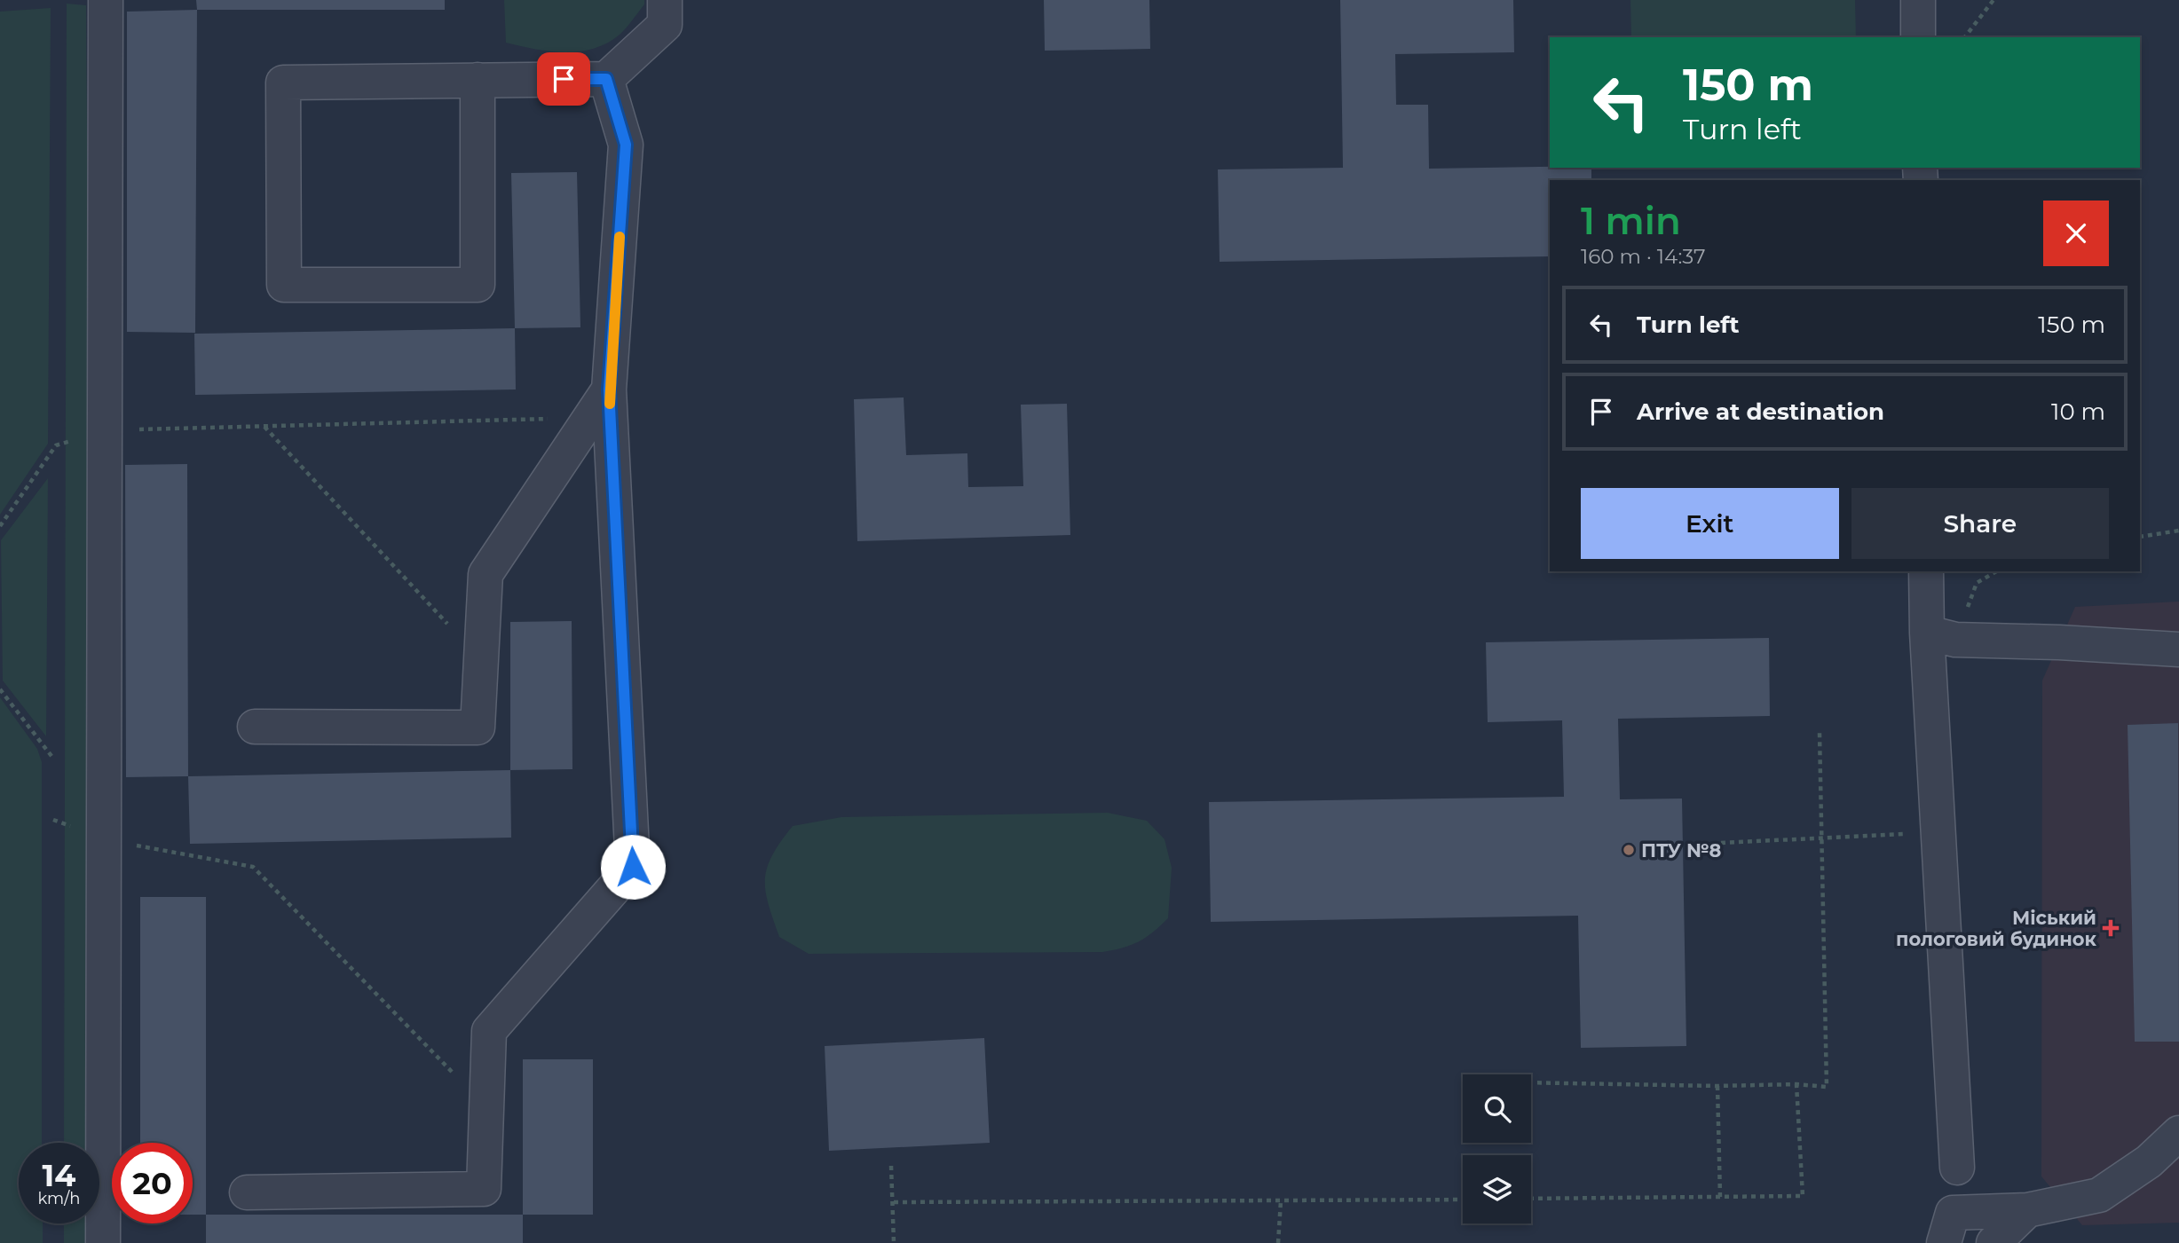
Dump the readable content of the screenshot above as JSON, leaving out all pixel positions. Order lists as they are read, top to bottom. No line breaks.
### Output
{"places":{"other":["ПТУ №8"],"health":["Міський пологовий будинок"]},"page":{"turn":["150 m","Turn left"],"heading":["1 min","160 m · 14:37"],"list":[{"name":"Turn left","value":"150 m"},{"name":"Arrive at destination","value":"10 m"}],"buttons":["Exit","Share"],"speed":"14 km/h","limit":"20"}}
